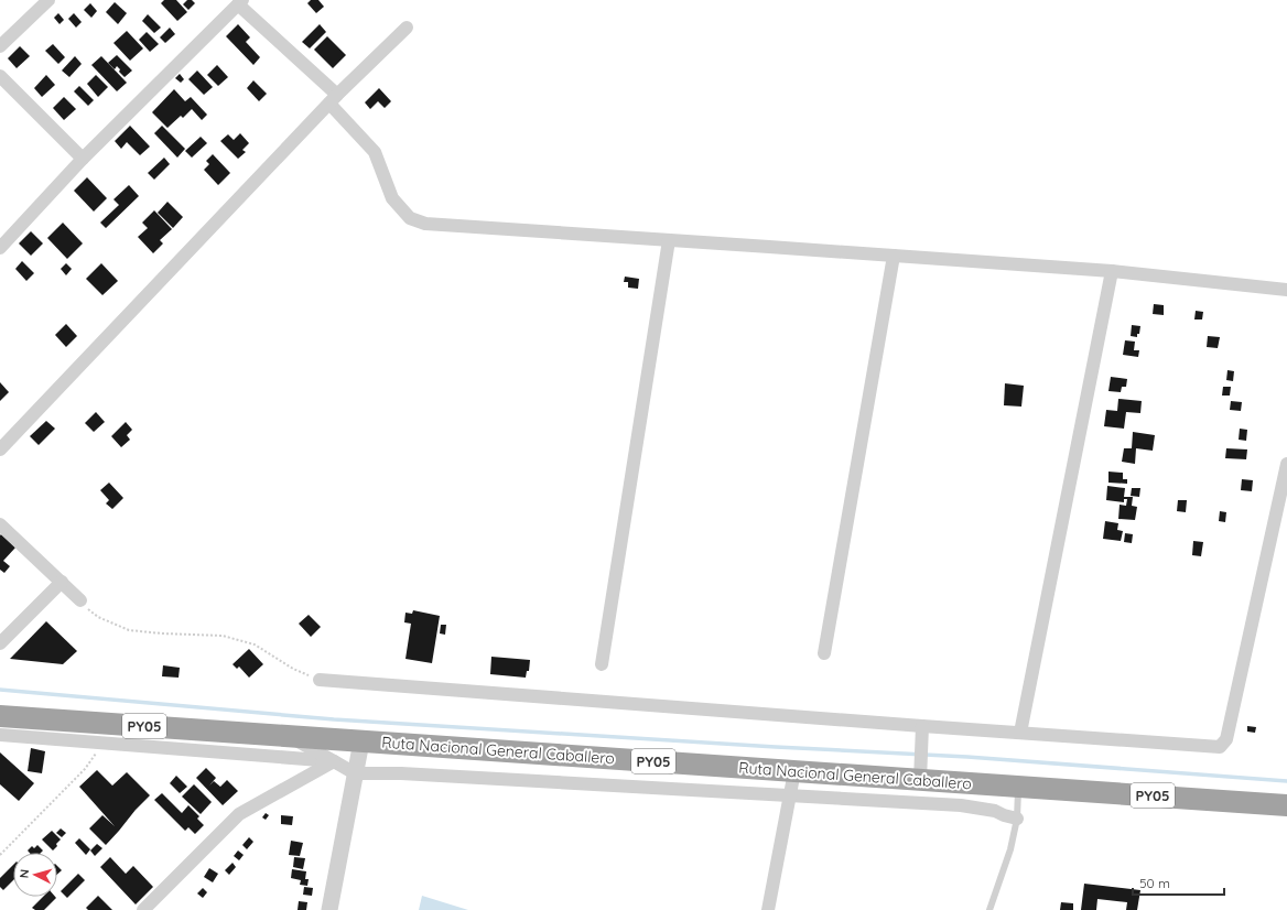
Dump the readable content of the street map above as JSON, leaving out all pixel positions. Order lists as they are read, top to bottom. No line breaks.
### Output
{"streets":{"highway":["PY05","Ruta Nacional General Caballero"]},"scale_bar":"50 m","north":"left"}
